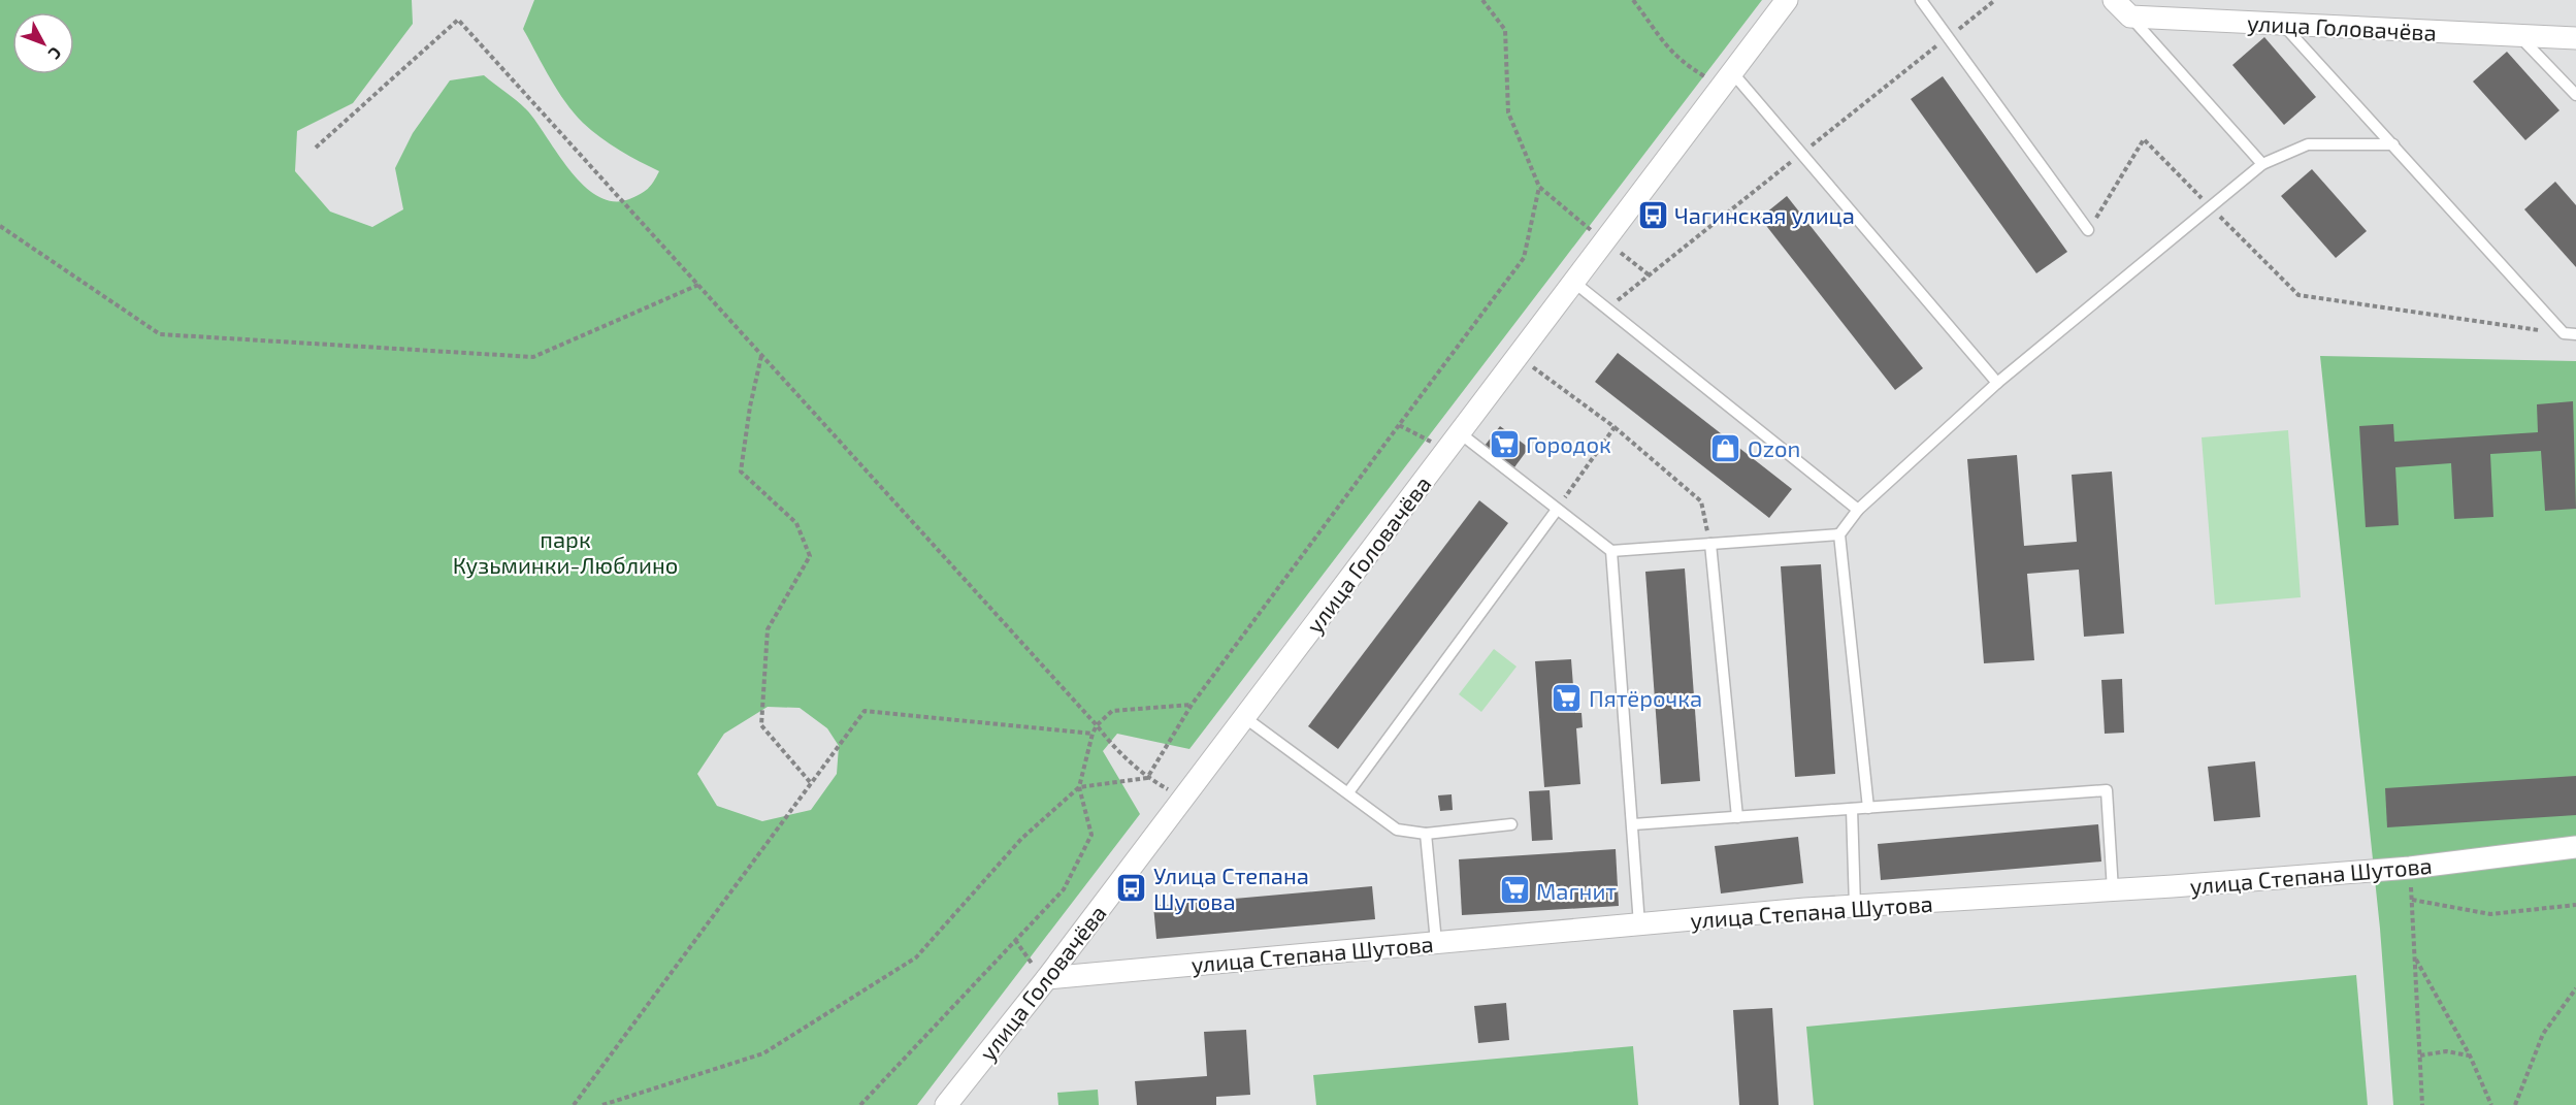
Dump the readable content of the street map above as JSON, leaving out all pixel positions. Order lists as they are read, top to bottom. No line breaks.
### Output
{"streets":{"street":["улица Головачёва","улица Степана Шутова"]},"crossings":[["улица Головачёва","улица Степана Шутова"]],"parks":["парк Кузьминки-Люблино"],"places":{"bus stop":["Чагинская улица","Улица Степана Шутова"],"supermarket":["Городок","Пятёрочка","Магнит"],"shop":["Ozon"]},"north":"bottom right"}
